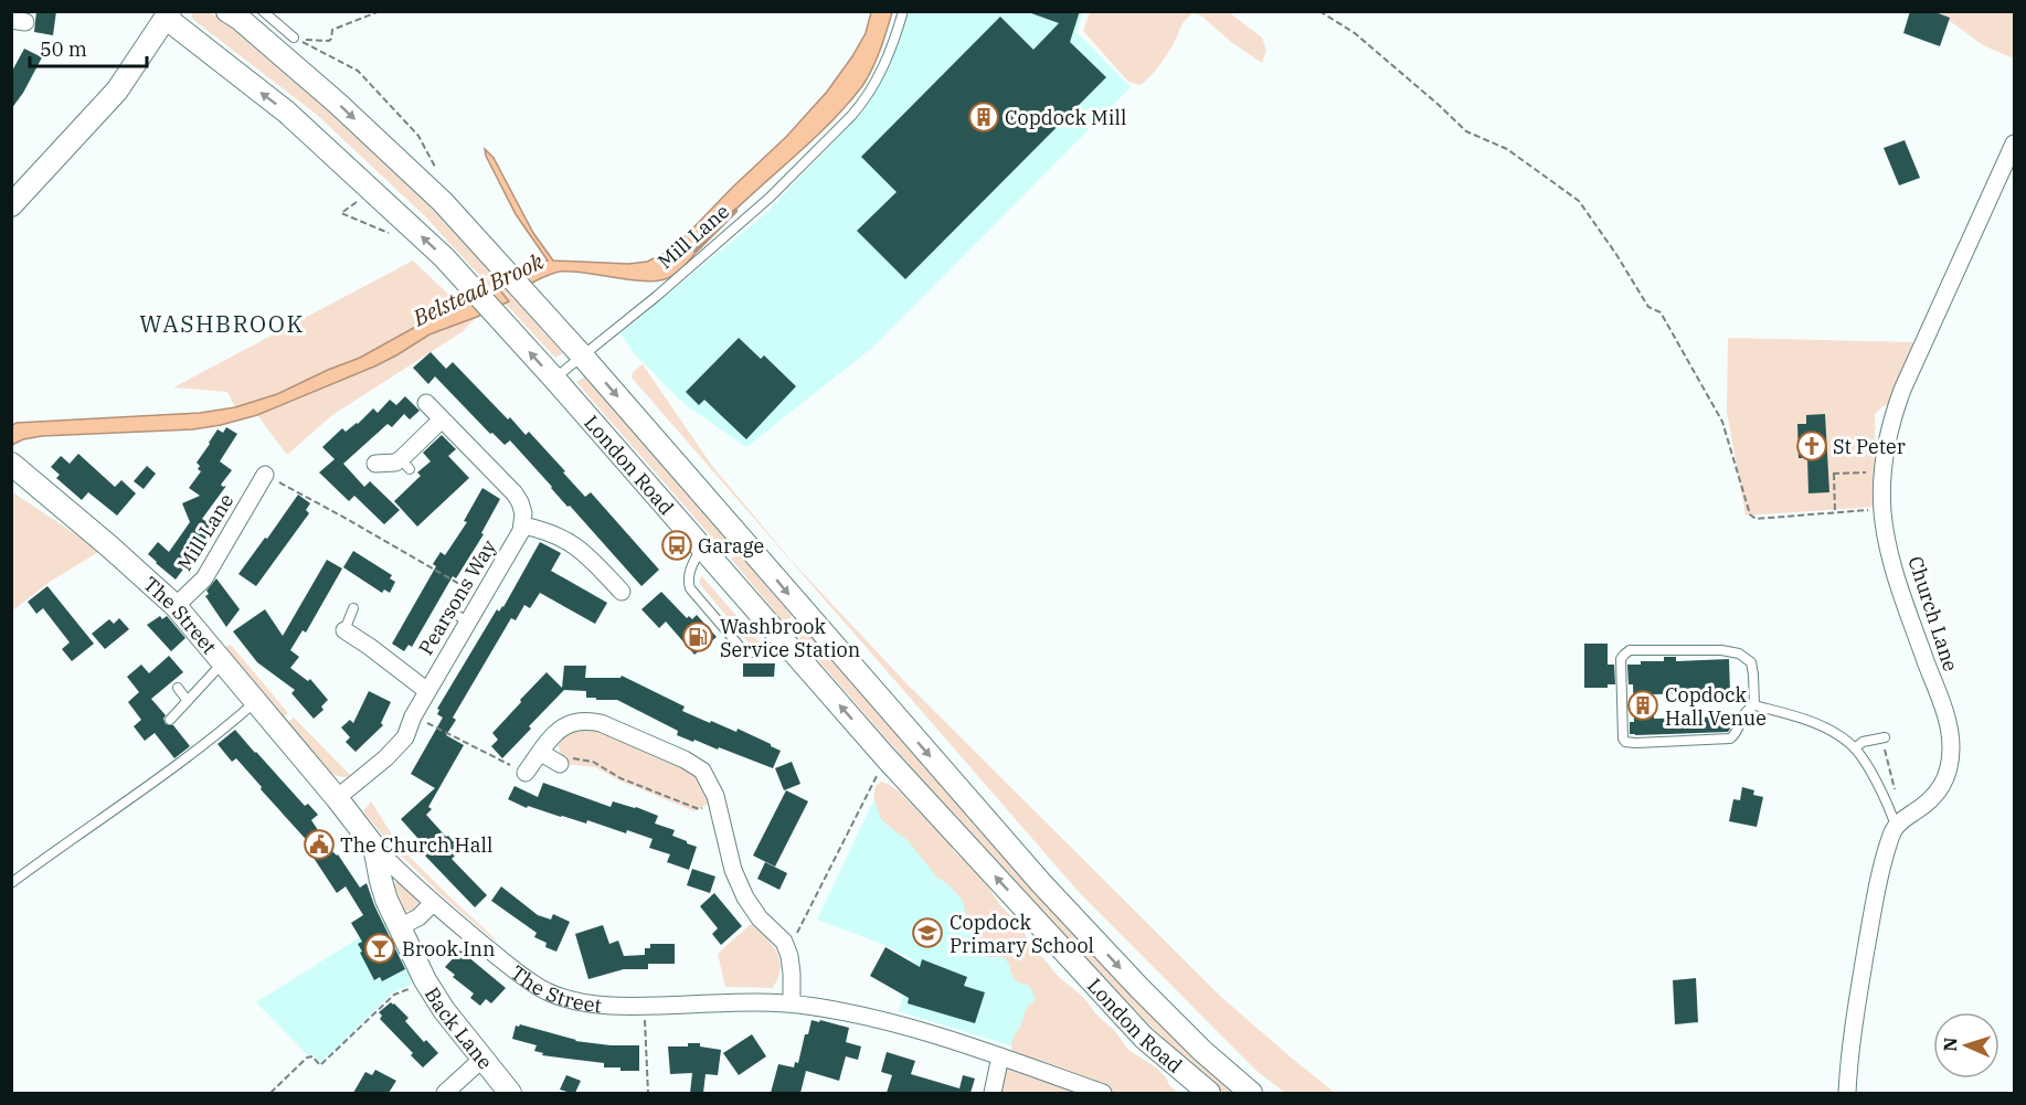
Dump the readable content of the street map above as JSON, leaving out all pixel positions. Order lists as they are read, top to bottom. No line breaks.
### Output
{"streets":{"street":["Mill Lane","London Road","Pearsons Way","Church Lane","The Street","Back Lane"]},"crossings":[["Mill Lane","London Road"],["Mill Lane","The Street"],["Pearsons Way","The Street"],["The Street","Back Lane"]],"districts":["WASHBROOK"],"water":["Belstead Brook"],"places":{"building":["Copdock Mill","Copdock Hall Venue"],"church":["St Peter"],"bus stop":["Garage"],"fuel station":["Washbrook Service Station"],"public building":["The Church Hall"],"school or university":["Copdock Primary School"],"bar":["Brook Inn"]},"scale_bar":"50 m","north":"left"}
